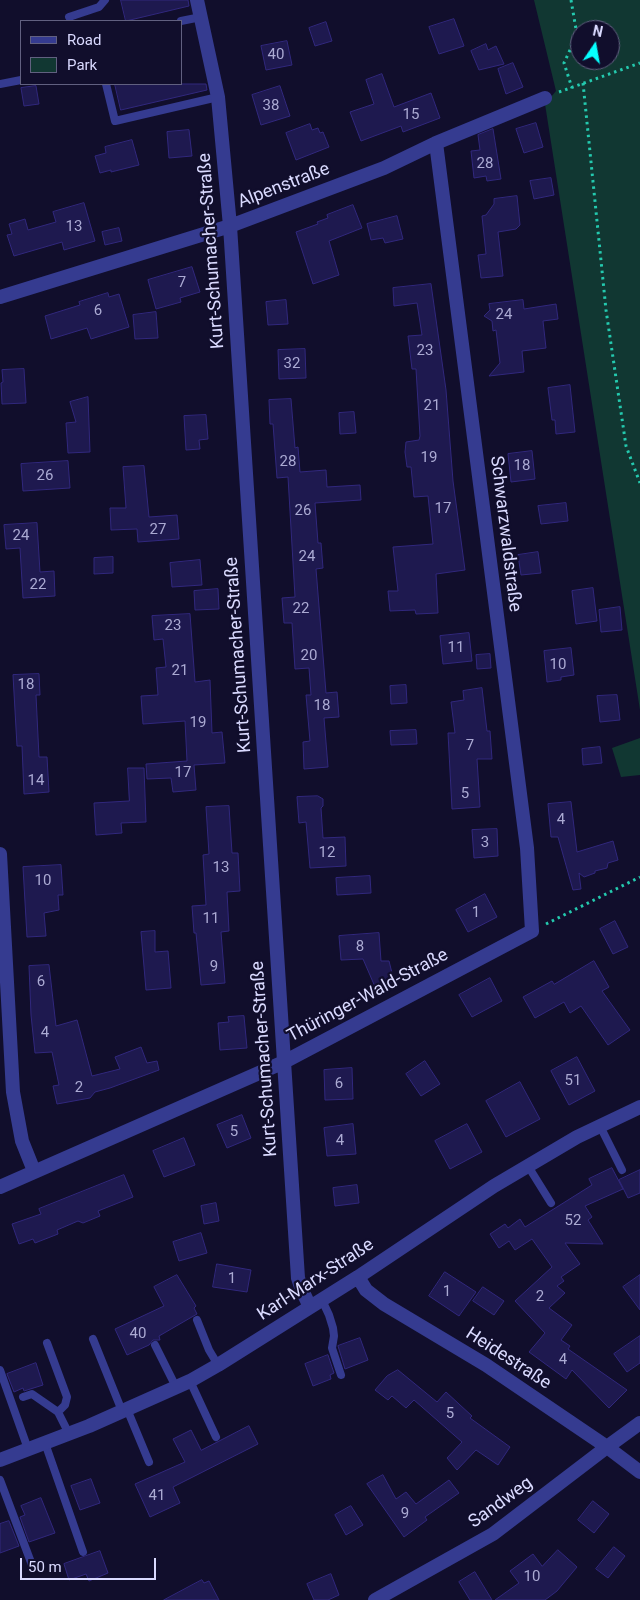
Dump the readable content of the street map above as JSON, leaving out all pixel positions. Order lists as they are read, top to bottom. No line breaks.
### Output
{"streets":{"street":["Alpenstraße","Kurt-Schumacher-Straße","Schwarzwaldstraße","Thüringer-Wald-Straße","Karl-Marx-Straße","Heidestraße","Sandweg"]},"crossings":[["Alpenstraße","Kurt-Schumacher-Straße"],["Alpenstraße","Schwarzwaldstraße"],["Kurt-Schumacher-Straße","Thüringer-Wald-Straße"],["Kurt-Schumacher-Straße","Karl-Marx-Straße"],["Schwarzwaldstraße","Thüringer-Wald-Straße"],["Karl-Marx-Straße","Heidestraße"],["Heidestraße","Sandweg"]],"house_numbers":["40","38","15","28","13","7","6","24","23","32","21","19","28","18","26","17","26","27","24","24","22","22","23","11","20","10","21","18","18","19","7","17","14","5","4","3","12","13","10","1","11","8","9","6","4","51","6","2","5","4","52","1","1","2","40","4","5","41","9","10"],"legend":["Road","Park"],"scale_bar":"50 m","north":"top"}
